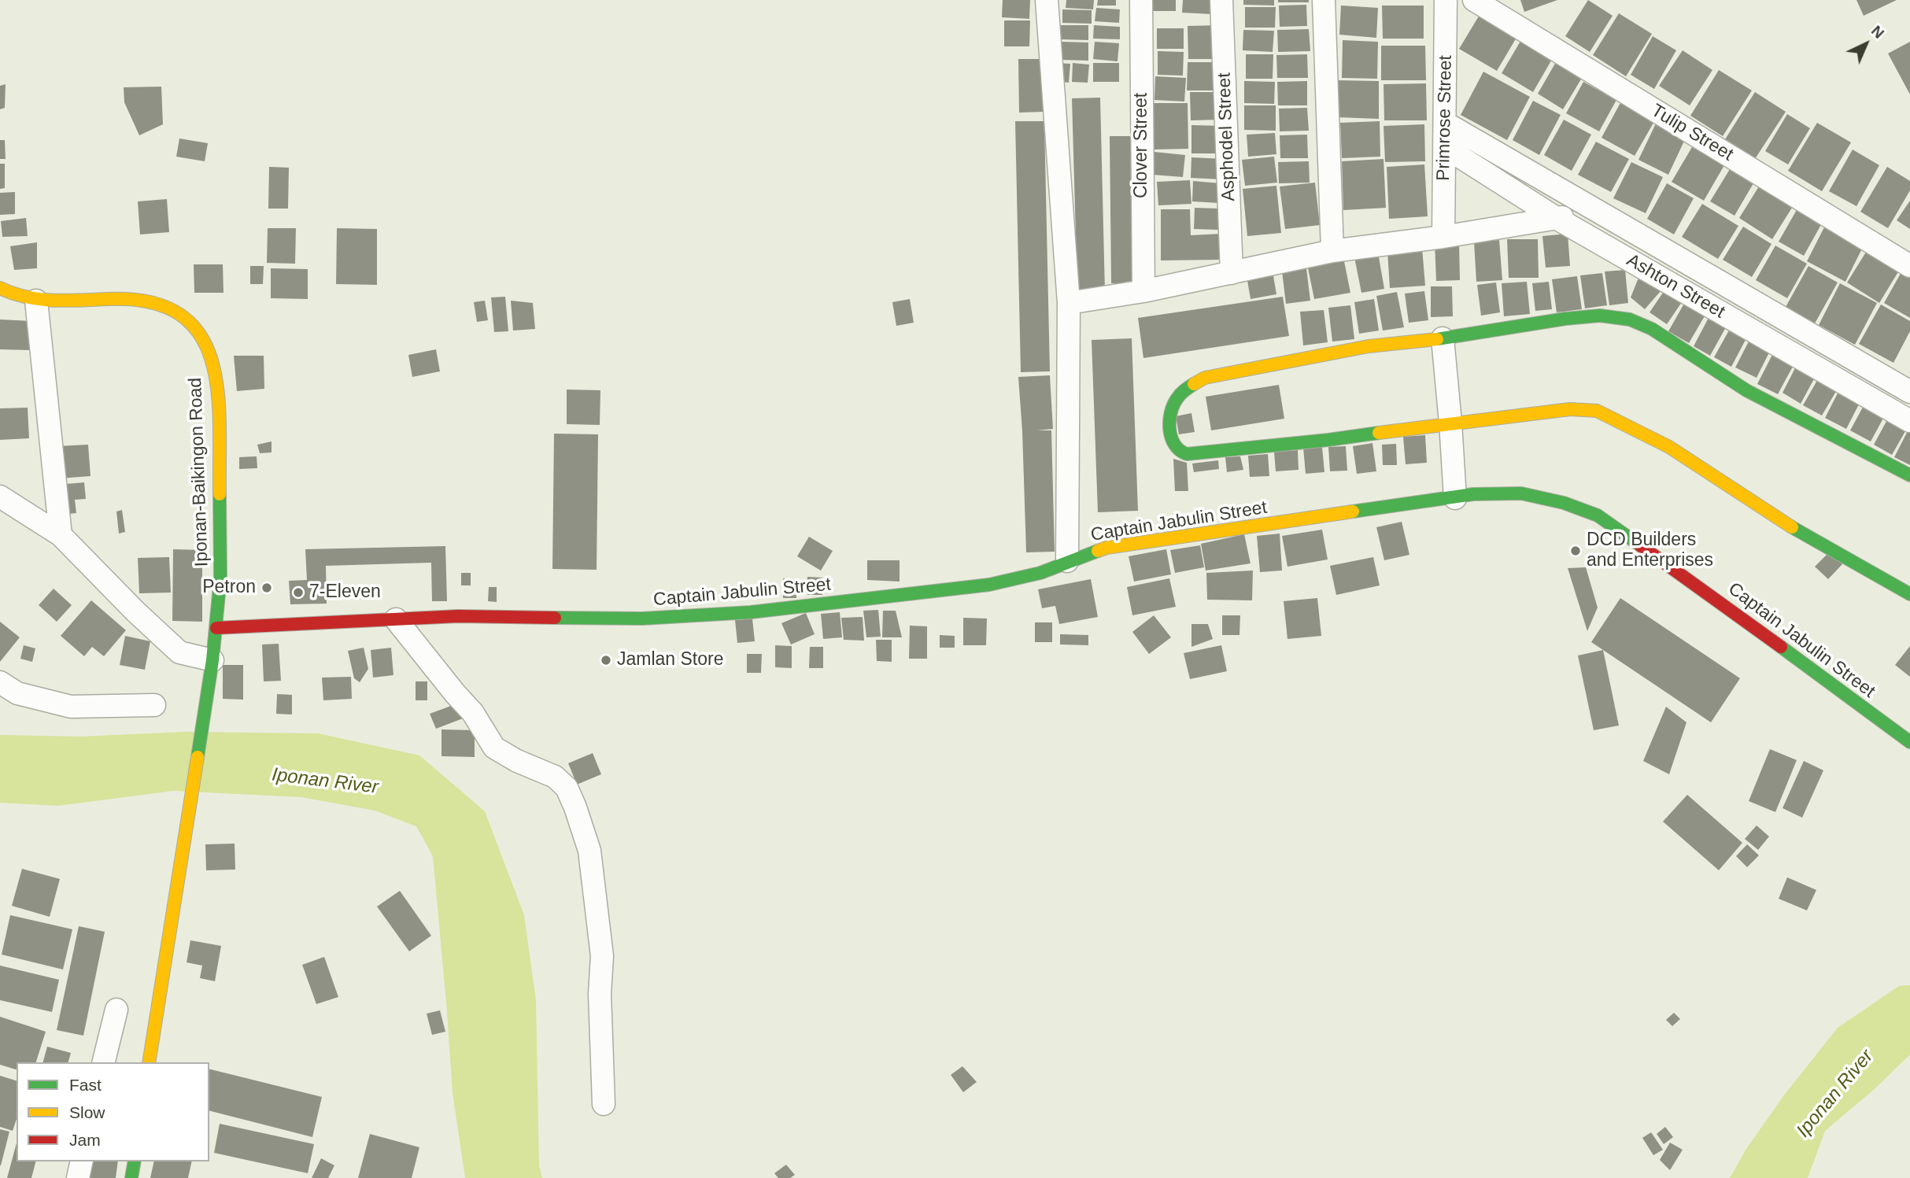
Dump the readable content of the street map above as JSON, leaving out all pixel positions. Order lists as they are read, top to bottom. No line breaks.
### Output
{"streets":{"street":["Primrose Street","Tulip Street","Asphodel Street","Clover Street","Ashton Street","Iponan-Baikingon Road","Captain Jabulin Street"]},"crossings":[["Primrose Street","Ashton Street"],["Iponan-Baikingon Road","Captain Jabulin Street"]],"water":["Iponan River"],"places":["DCD Builders and Enterprises","Petron","7-Eleven","Jamlan Store"],"legend":["Fast","Slow","Jam"],"north":"top right"}
